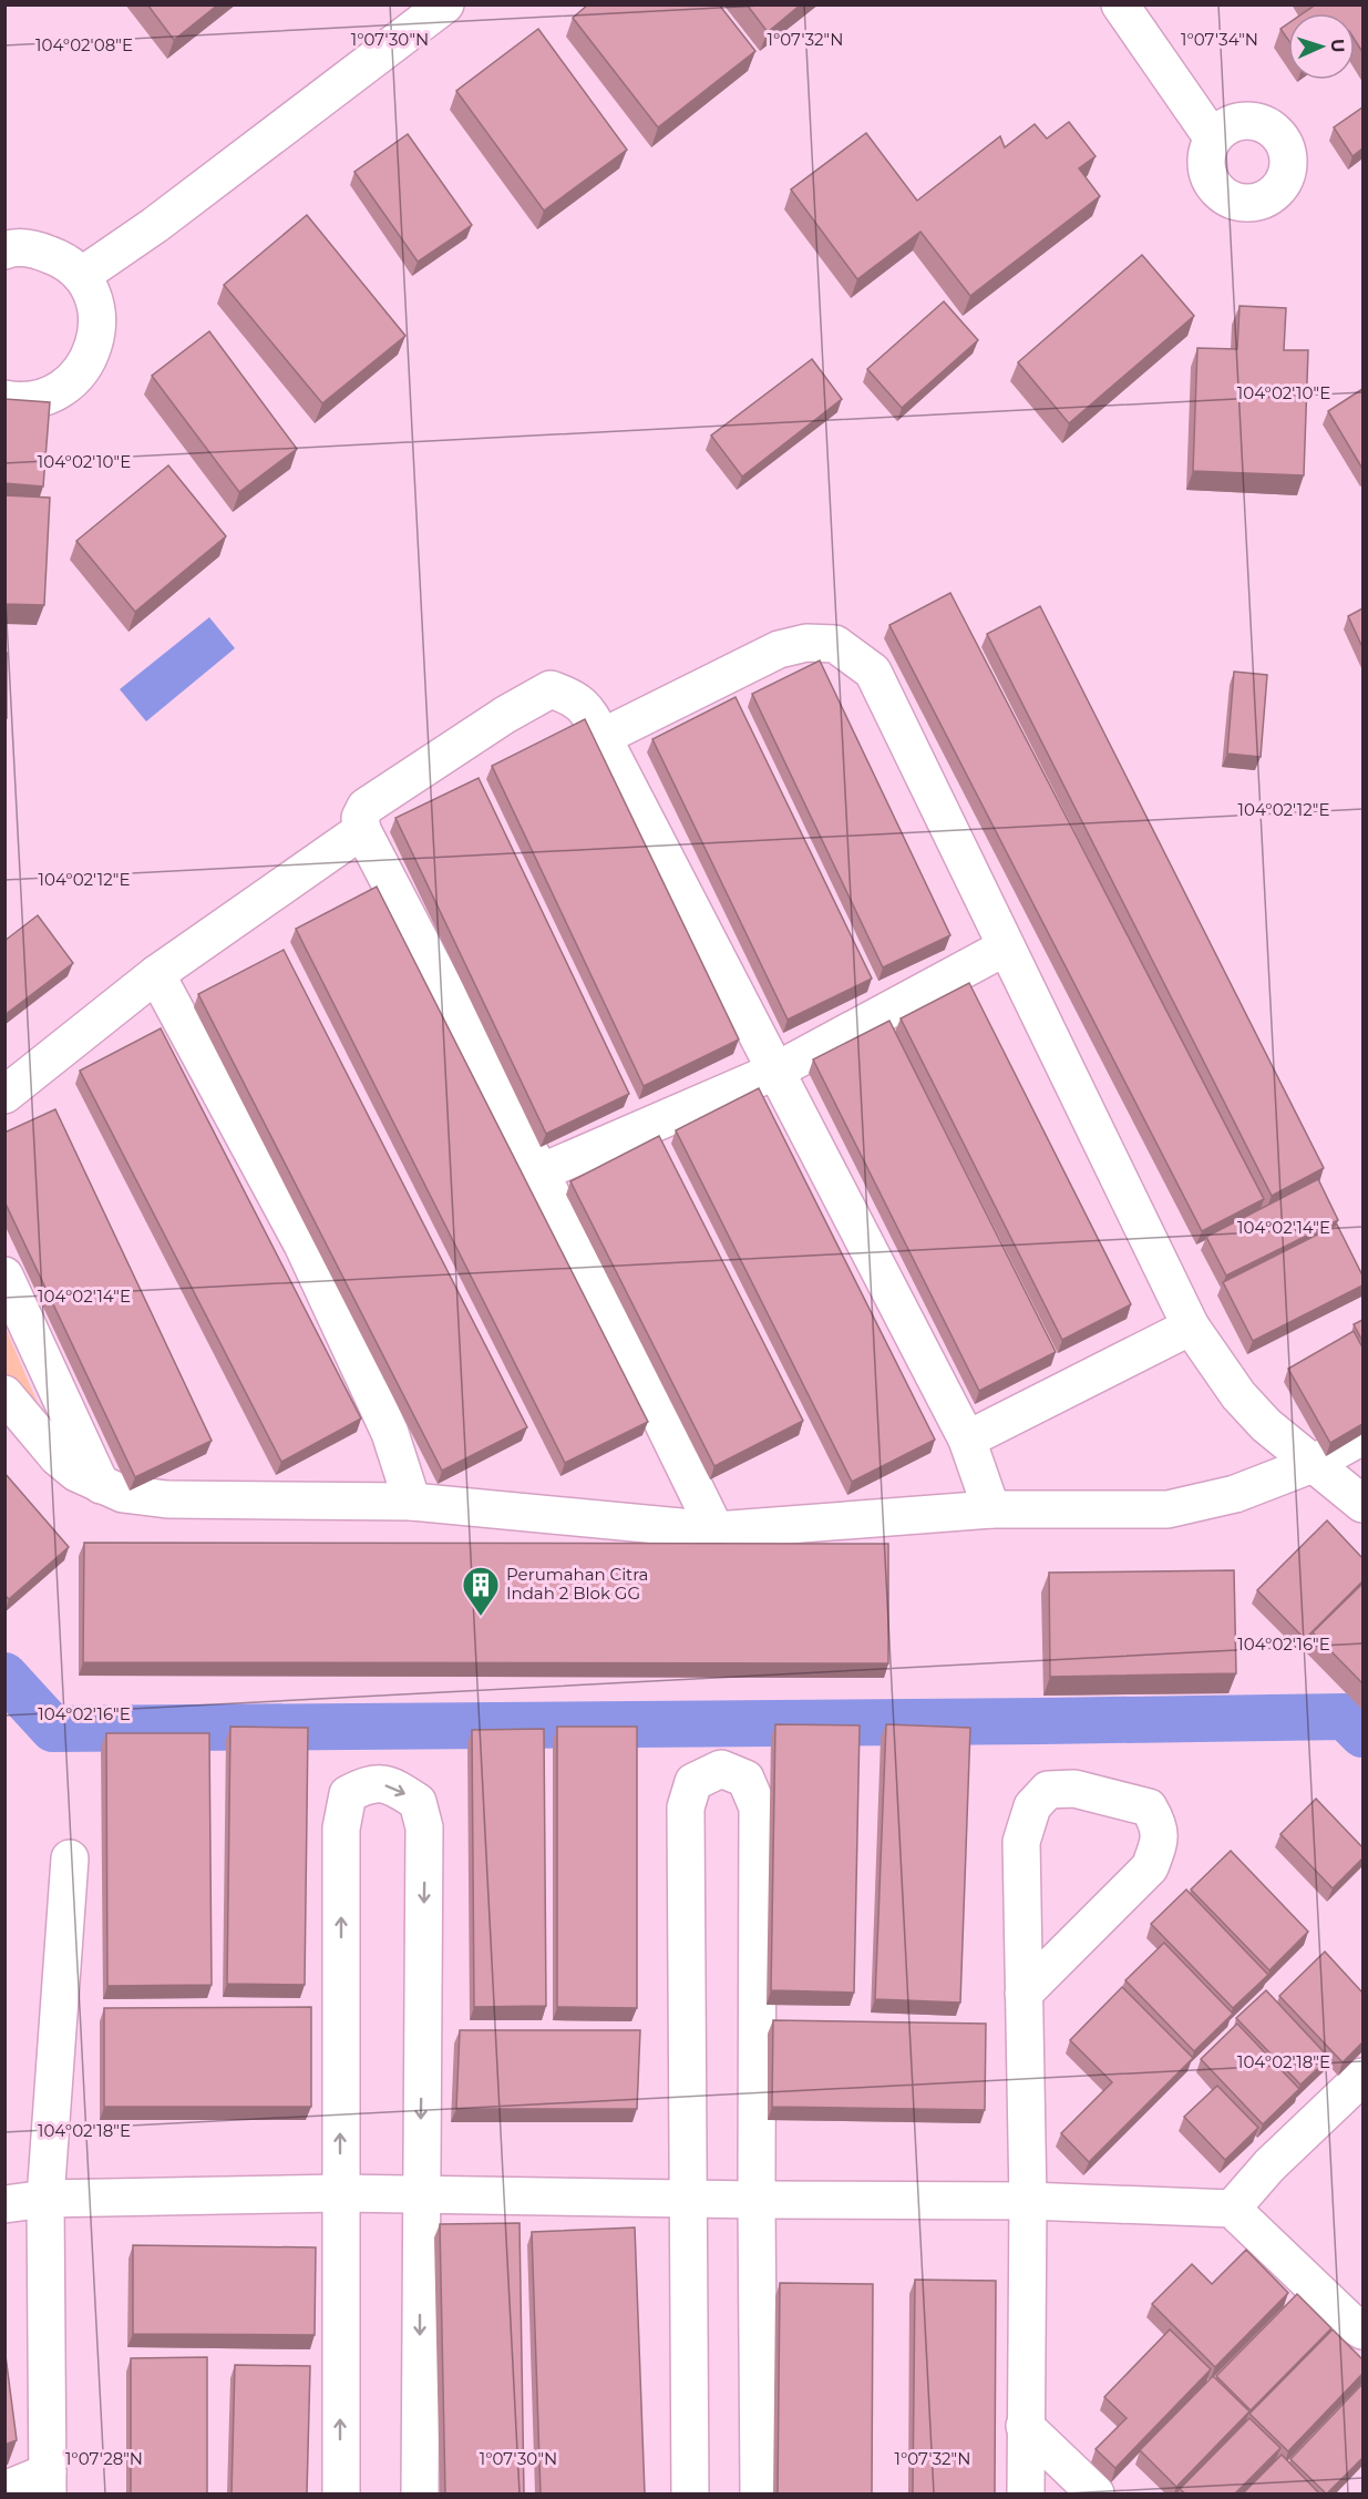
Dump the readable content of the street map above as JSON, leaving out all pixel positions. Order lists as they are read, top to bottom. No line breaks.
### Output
{"places":{"building":["Perumahan Citra Indah 2 Blok GG"]},"north":"right","coordinates":["1°07'30\"N","1°07'32\"N","1°07'34\"N","104°02'08\"E","104°02'10\"E","104°02'12\"E","104°02'14\"E","104°02'16\"E","104°02'18\"E","1°07'28\"N"]}
